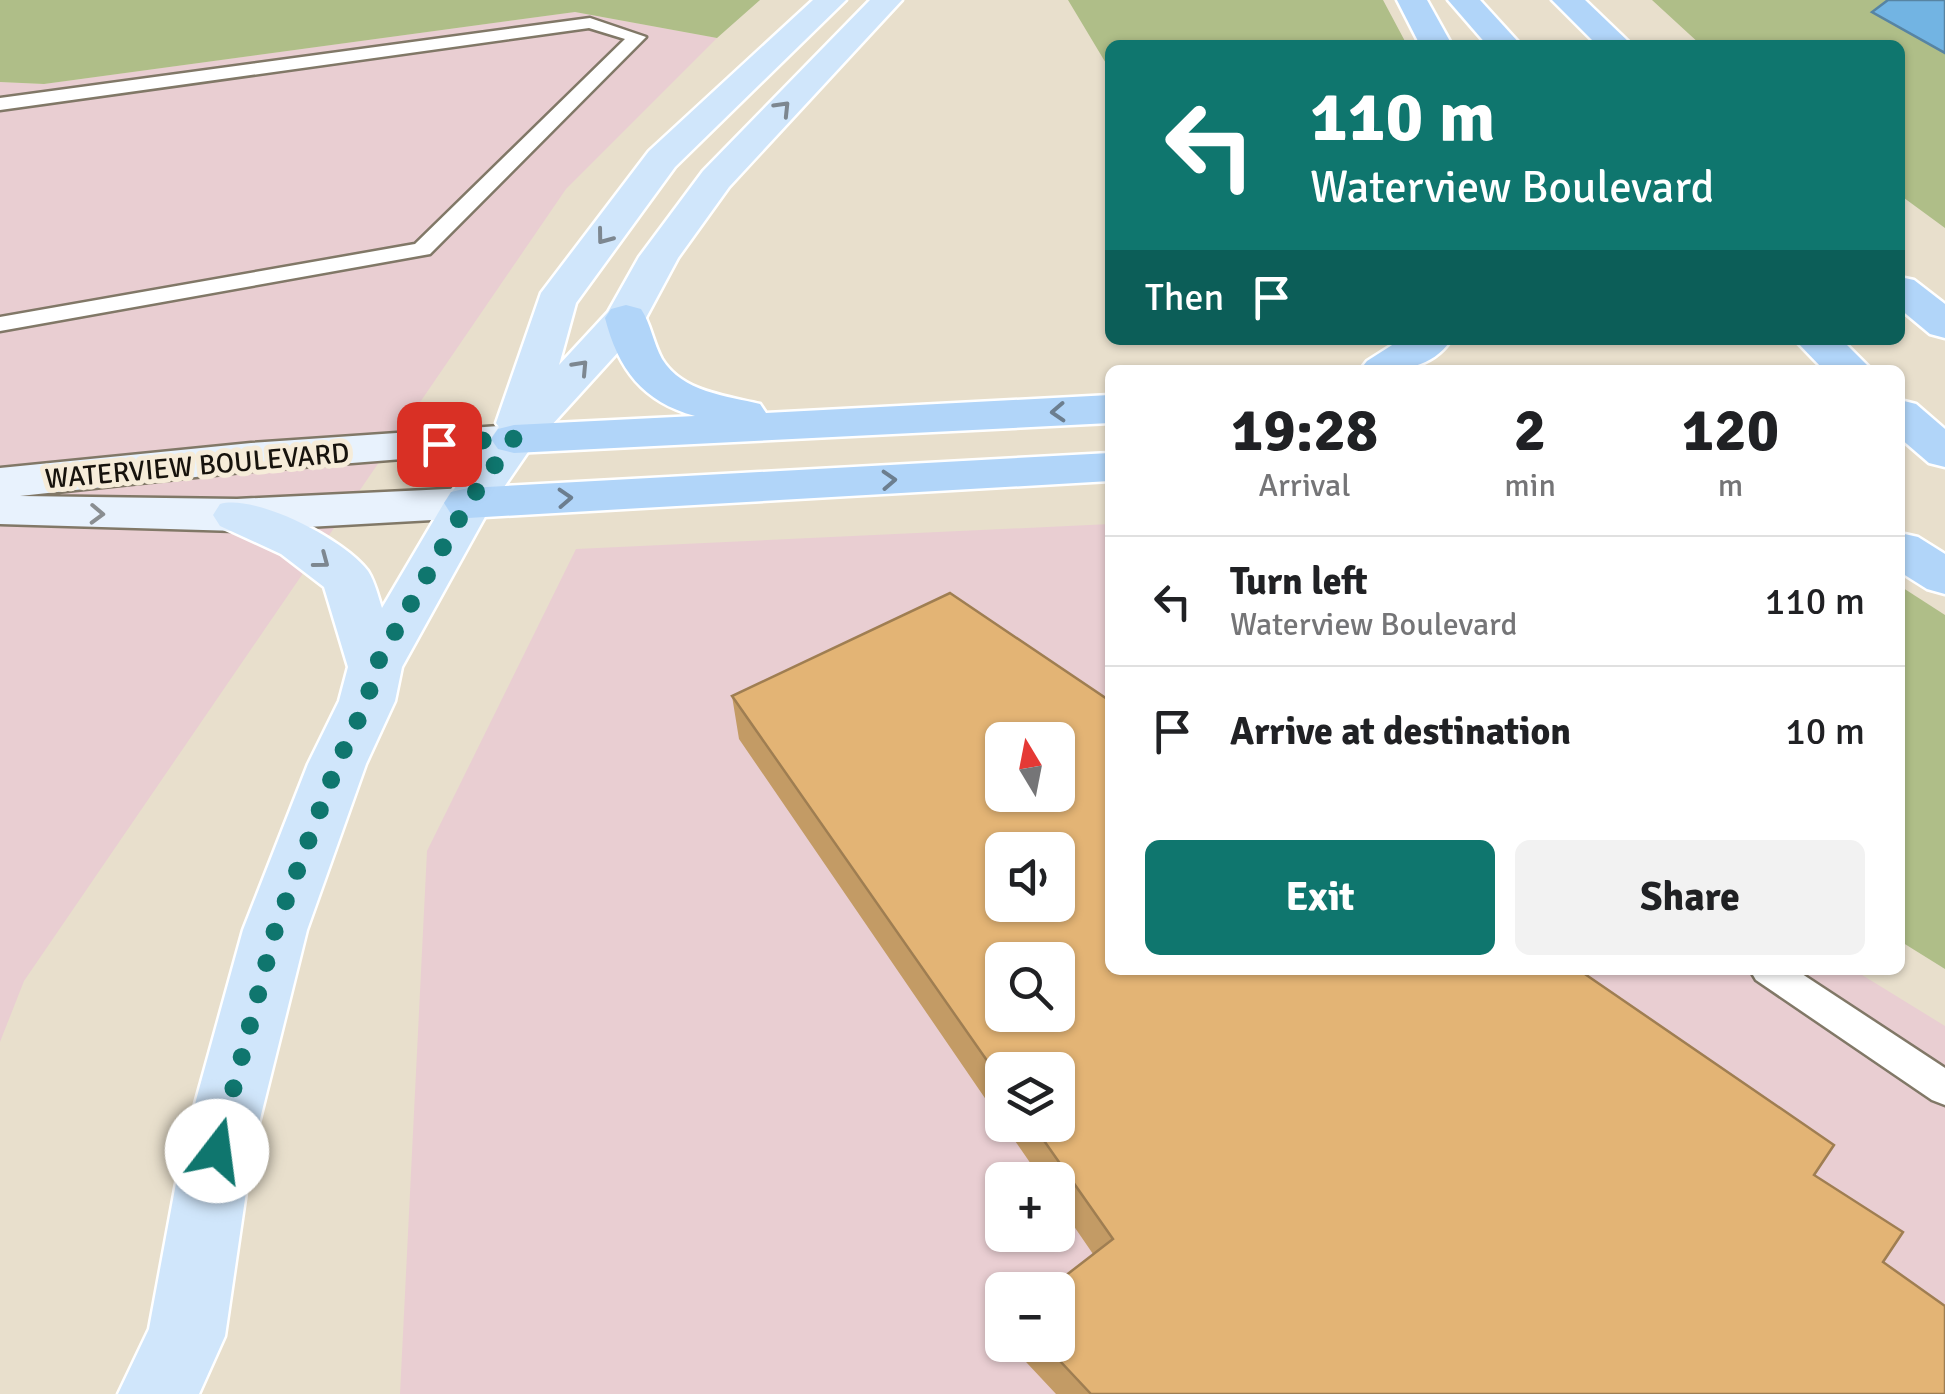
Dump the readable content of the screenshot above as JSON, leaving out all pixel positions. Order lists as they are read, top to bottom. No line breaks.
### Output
{"streets":{"street":["WATERVIEW BOULEVARD"]},"north":"top","page":{"turn":["110 m","Waterview Boulevard"],"then":"Then","eta":["19:28","Arrival","2","min","120","m"],"list":[{"name":"Turn left","note":"Waterview Boulevard","value":"110 m"},{"name":"Arrive at destination","value":"10 m"}],"map_buttons":["+","−"],"buttons":["Exit","Share"]}}
